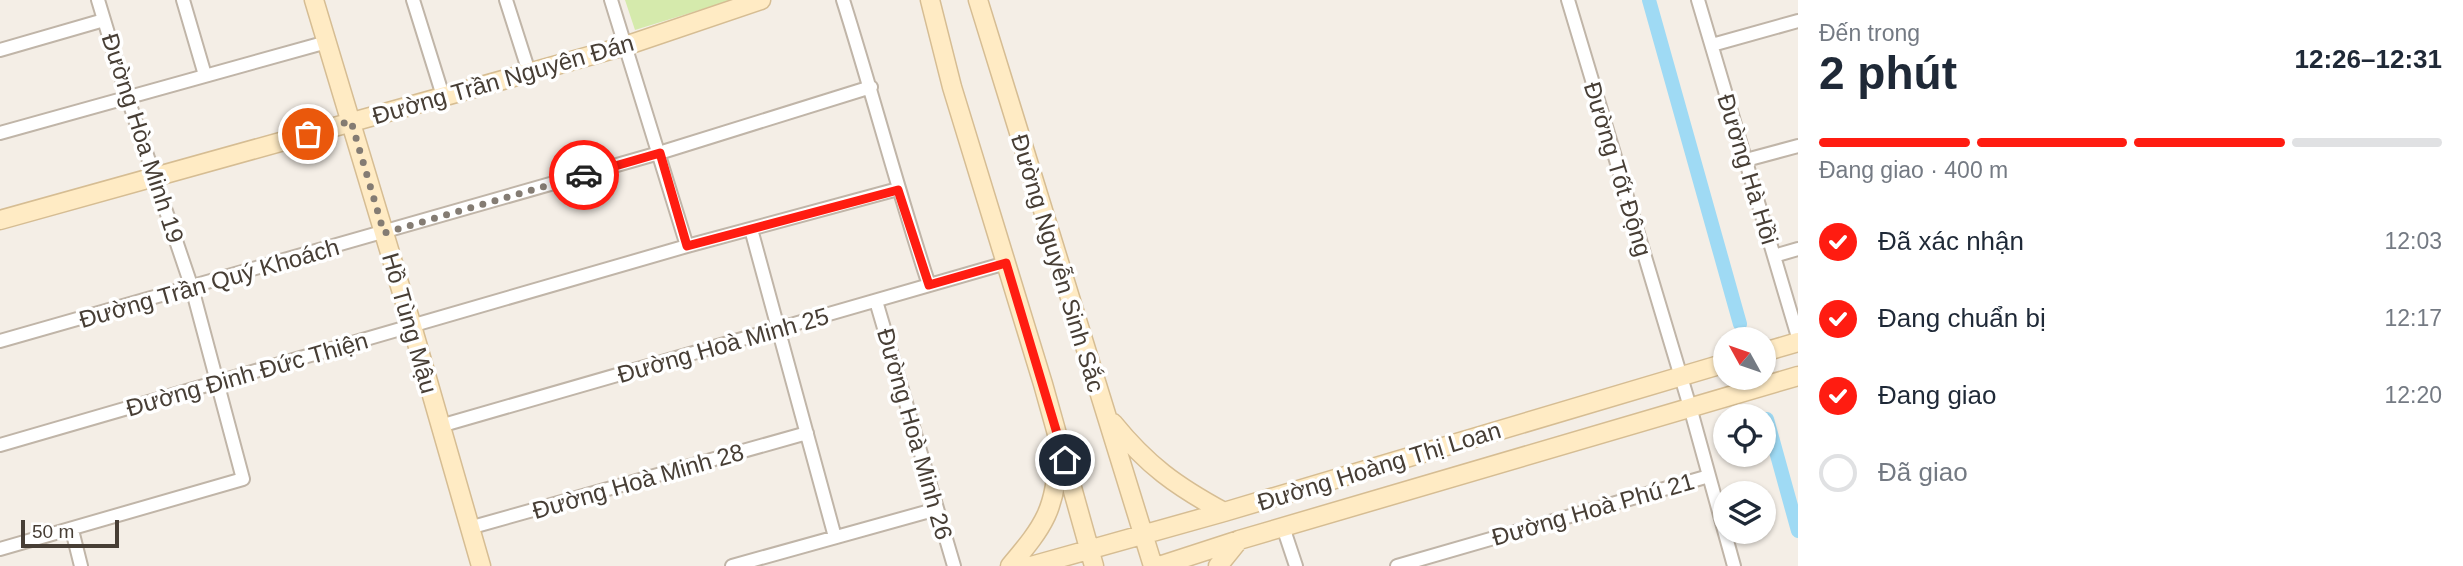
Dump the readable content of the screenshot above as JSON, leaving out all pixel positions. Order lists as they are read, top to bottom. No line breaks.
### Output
{"streets":{"main road":["Đường Trần Nguyên Đán","Đường Nguyễn Sinh Sắc","Hồ Tùng Mậu","Đường Hoàng Thị Loan"],"street":["Đường Hòa Minh 19","Đường Tốt Động","Đường Hà Hồi","Đường Trần Quý Khoách","Đường Hoà Minh 25","Đường Đinh Đức Thiện","Đường Hoà Minh 26","Đường Hoà Minh 28","Đường Hoà Phú 21"]},"crossings":[["Đường Trần Nguyên Đán","Đường Hòa Minh 19"],["Đường Trần Nguyên Đán","Hồ Tùng Mậu"],["Đường Hòa Minh 19","Đường Trần Quý Khoách"],["Đường Hòa Minh 19","Đường Đinh Đức Thiện"],["Đường Tốt Động","Đường Hoàng Thị Loan"],["Đường Tốt Động","Đường Hoà Phú 21"],["Đường Nguyễn Sinh Sắc","Đường Hoà Minh 25"],["Đường Nguyễn Sinh Sắc","Đường Hoàng Thị Loan"],["Đường Trần Quý Khoách","Hồ Tùng Mậu"],["Hồ Tùng Mậu","Đường Hoà Minh 25"],["Hồ Tùng Mậu","Đường Đinh Đức Thiện"],["Hồ Tùng Mậu","Đường Hoà Minh 28"],["Đường Hoà Minh 25","Đường Hoà Minh 26"]],"scale_bar":"50 m","north":"top left","page":{"heading":["2 phút","Đến trong","12:26–12:31"],"bar":"Đang giao · 400 m","list":[["Đã xác nhận","12:03"],["Đang chuẩn bị","12:17"],["Đang giao","12:20"],"Đã giao"],"scale":"50 m"}}
